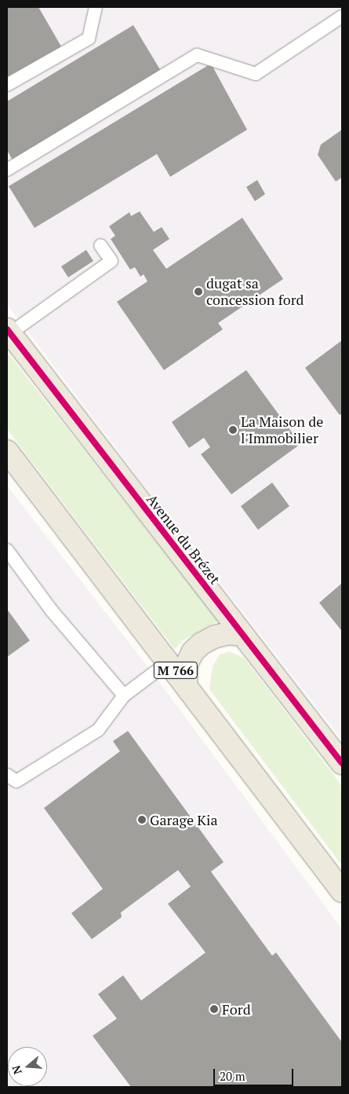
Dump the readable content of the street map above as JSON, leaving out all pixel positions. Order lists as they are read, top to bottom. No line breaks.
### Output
{"streets":{"main road":["Avenue du Brézet","M 766"]},"places":["dugat sa concession ford","La Maison de l'Immobilier","Garage Kia","Ford"],"scale_bar":"20 m","north":"left"}
